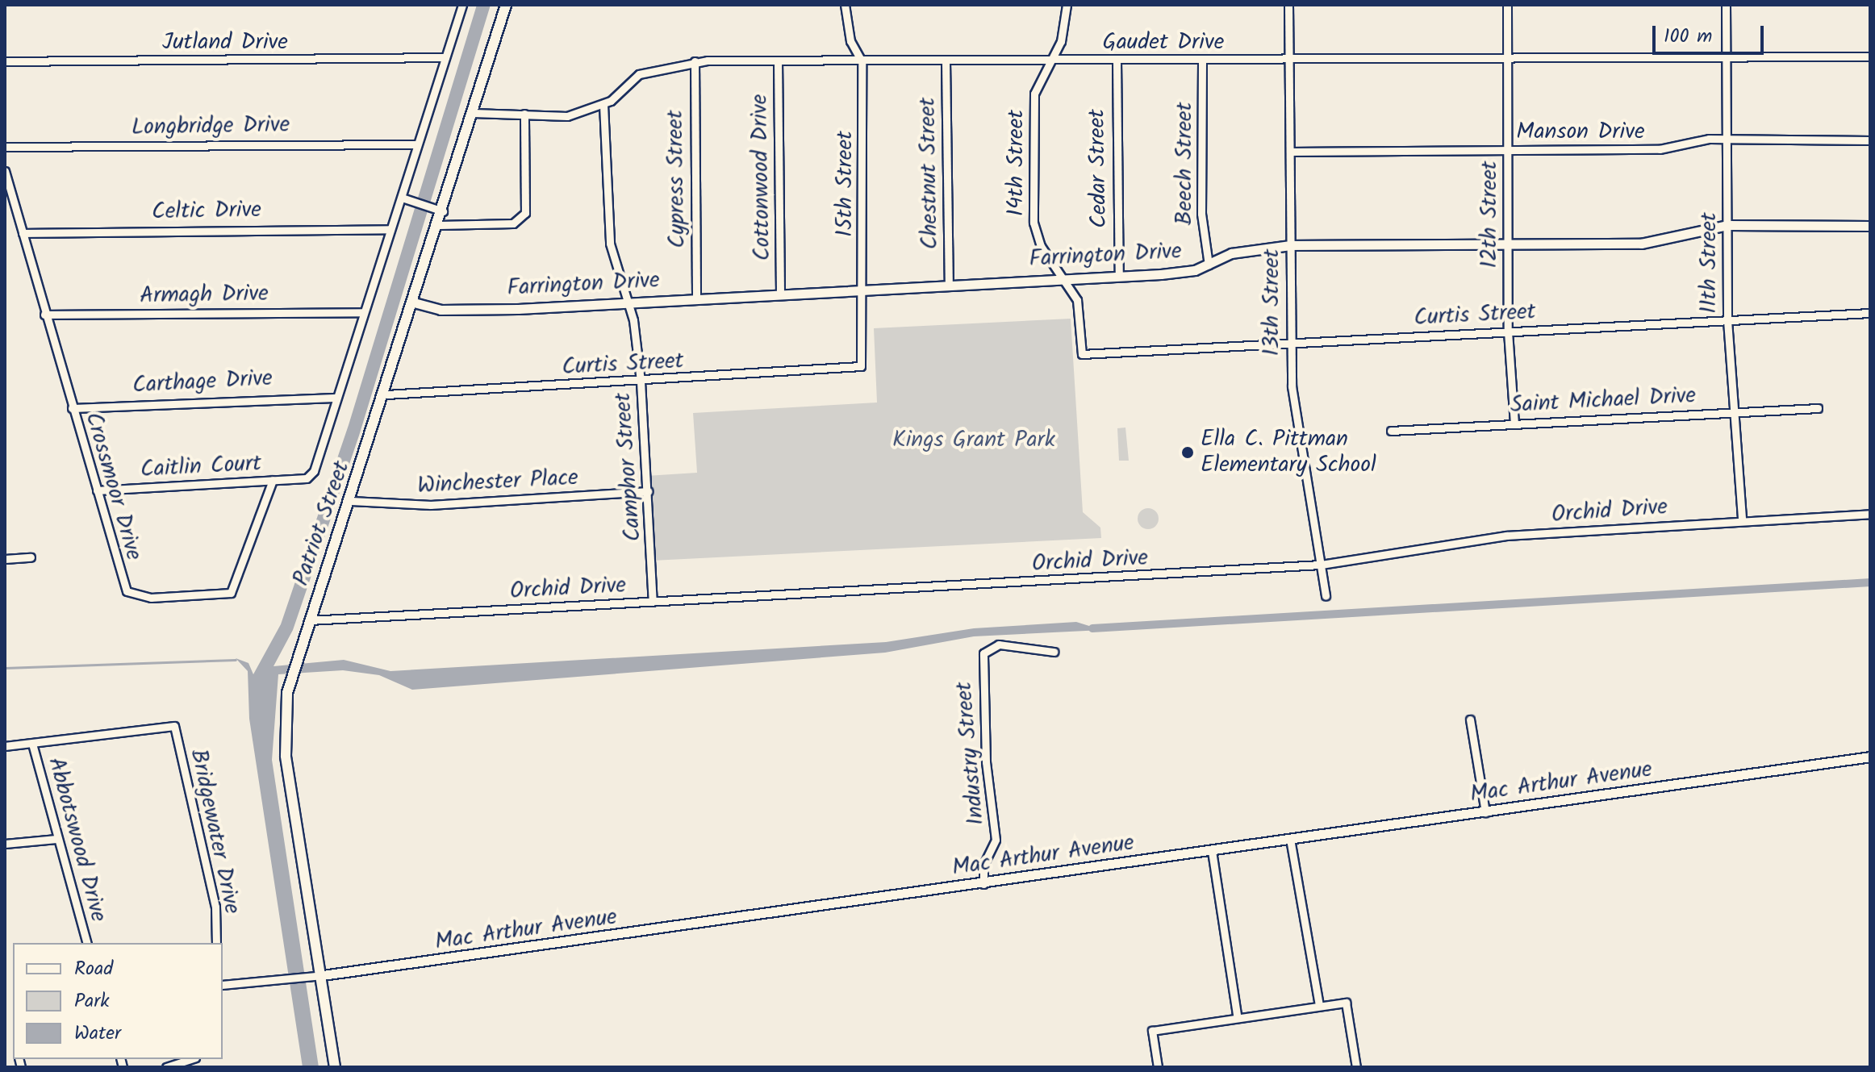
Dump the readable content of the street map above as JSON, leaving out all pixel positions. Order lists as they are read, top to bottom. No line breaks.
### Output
{"streets":{"main road":["Patriot Street"],"street":["Jutland Drive","Gaudet Drive","Longbridge Drive","Manson Drive","14th Street","Beech Street","Cedar Street","Chestnut Street","Cottonwood Drive","Cypress Street","15th Street","Celtic Drive","12th Street","Farrington Drive","11th Street","Armagh Drive","13th Street","Curtis Street","Carthage Drive","Saint Michael Drive","Caitlin Court","Camphor Street","Winchester Place","Crossmoor Drive","Orchid Drive","Industry Street","Mac Arthur Avenue","Bridgewater Drive","Abbotswood Drive"]},"crossings":[["Jutland Drive","Patriot Street"],["Gaudet Drive","14th Street"],["Gaudet Drive","Beech Street"],["Gaudet Drive","Cedar Street"],["Gaudet Drive","Chestnut Street"],["Gaudet Drive","Cottonwood Drive"],["Gaudet Drive","Cypress Street"],["Gaudet Drive","15th Street"],["Gaudet Drive","12th Street"],["Gaudet Drive","11th Street"],["Gaudet Drive","13th Street"],["Gaudet Drive","Camphor Street"],["Gaudet Drive","Patriot Street"],["Longbridge Drive","Patriot Street"],["Manson Drive","12th Street"],["Manson Drive","11th Street"],["Manson Drive","13th Street"],["14th Street","Farrington Drive"],["14th Street","Curtis Street"],["Beech Street","Farrington Drive"],["Cedar Street","Farrington Drive"],["Chestnut Street","Farrington Drive"],["Cottonwood Drive","Farrington Drive"],["Cypress Street","Farrington Drive"],["15th Street","Farrington Drive"],["15th Street","Curtis Street"],["Celtic Drive","Crossmoor Drive"],["Celtic Drive","Patriot Street"],["12th Street","Farrington Drive"],["12th Street","Curtis Street"],["12th Street","Saint Michael Drive"],["Farrington Drive","11th Street"],["Farrington Drive","13th Street"],["Farrington Drive","Camphor Street"],["Farrington Drive","Patriot Street"],["11th Street","Curtis Street"],["11th Street","Saint Michael Drive"],["11th Street","Orchid Drive"],["Armagh Drive","Crossmoor Drive"],["Armagh Drive","Patriot Street"],["13th Street","Curtis Street"],["13th Street","Orchid Drive"],["Curtis Street","Camphor Street"],["Curtis Street","Patriot Street"],["Carthage Drive","Crossmoor Drive"],["Carthage Drive","Patriot Street"],["Caitlin Court","Crossmoor Drive"],["Caitlin Court","Patriot Street"],["Camphor Street","Winchester Place"],["Camphor Street","Orchid Drive"],["Winchester Place","Patriot Street"],["Orchid Drive","Patriot Street"],["Patriot Street","Mac Arthur Avenue"],["Industry Street","Mac Arthur Avenue"],["Bridgewater Drive","Abbotswood Drive"]],"parks":["Kings Grant Park"],"places":["Ella C. Pittman Elementary School"],"legend":["Road","Park","Water"],"scale_bar":"100 m"}
